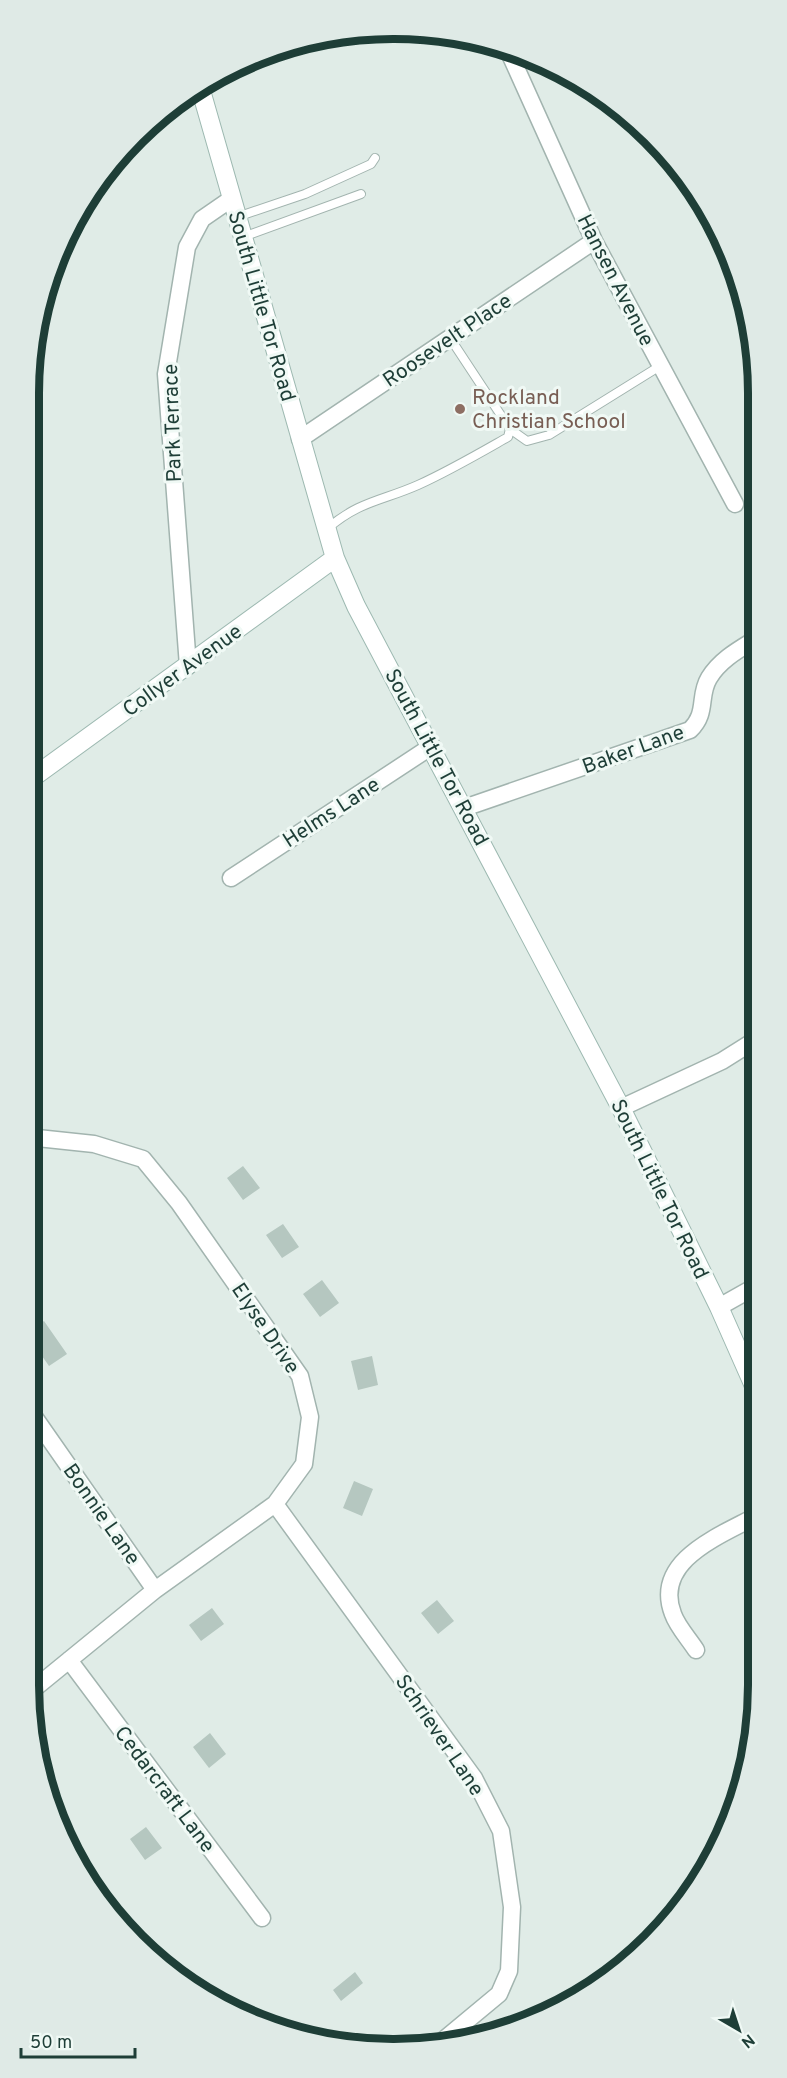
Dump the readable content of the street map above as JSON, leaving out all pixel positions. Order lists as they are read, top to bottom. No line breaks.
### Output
{"streets":{"street":["Hansen Avenue","South Little Tor Road","Roosevelt Place","Park Terrace","Collyer Avenue","Baker Lane","Helms Lane","Elyse Drive","Bonnie Lane","Schriever Lane","Cedarcraft Lane"]},"crossings":[["Hansen Avenue","Roosevelt Place"],["South Little Tor Road","Roosevelt Place"],["South Little Tor Road","Park Terrace"],["South Little Tor Road","Collyer Avenue"],["South Little Tor Road","Baker Lane"],["South Little Tor Road","Helms Lane"],["Park Terrace","Collyer Avenue"],["Elyse Drive","Bonnie Lane"],["Elyse Drive","Schriever Lane"],["Elyse Drive","Cedarcraft Lane"]],"places":["Rockland Christian School"],"scale_bar":"50 m","north":"bottom right"}
